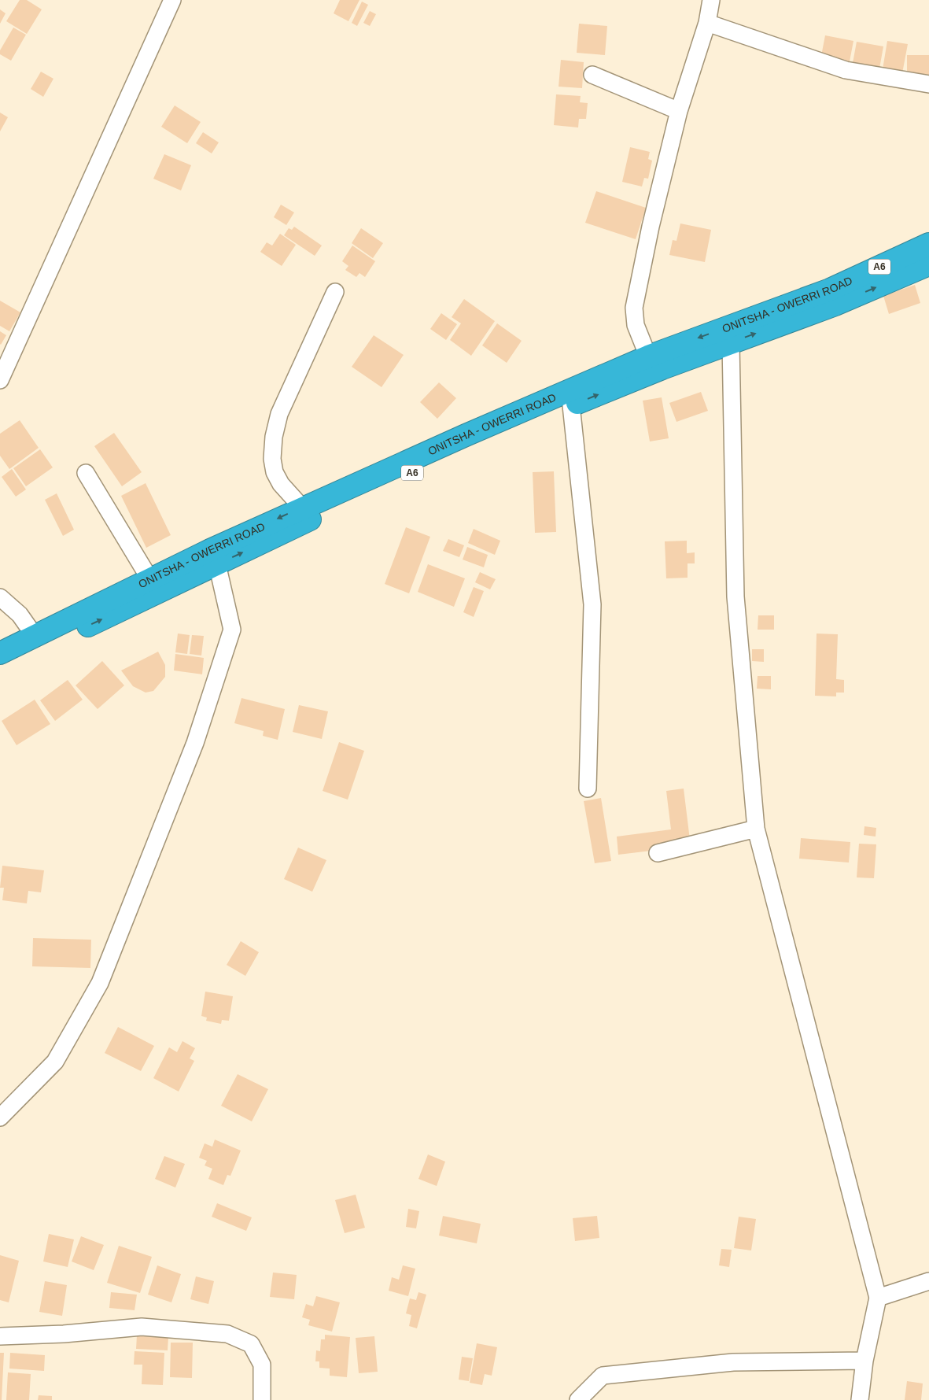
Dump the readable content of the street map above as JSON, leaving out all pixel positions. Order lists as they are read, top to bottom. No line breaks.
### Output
{"streets":{"highway":["A6","ONITSHA - OWERRI ROAD"]}}
